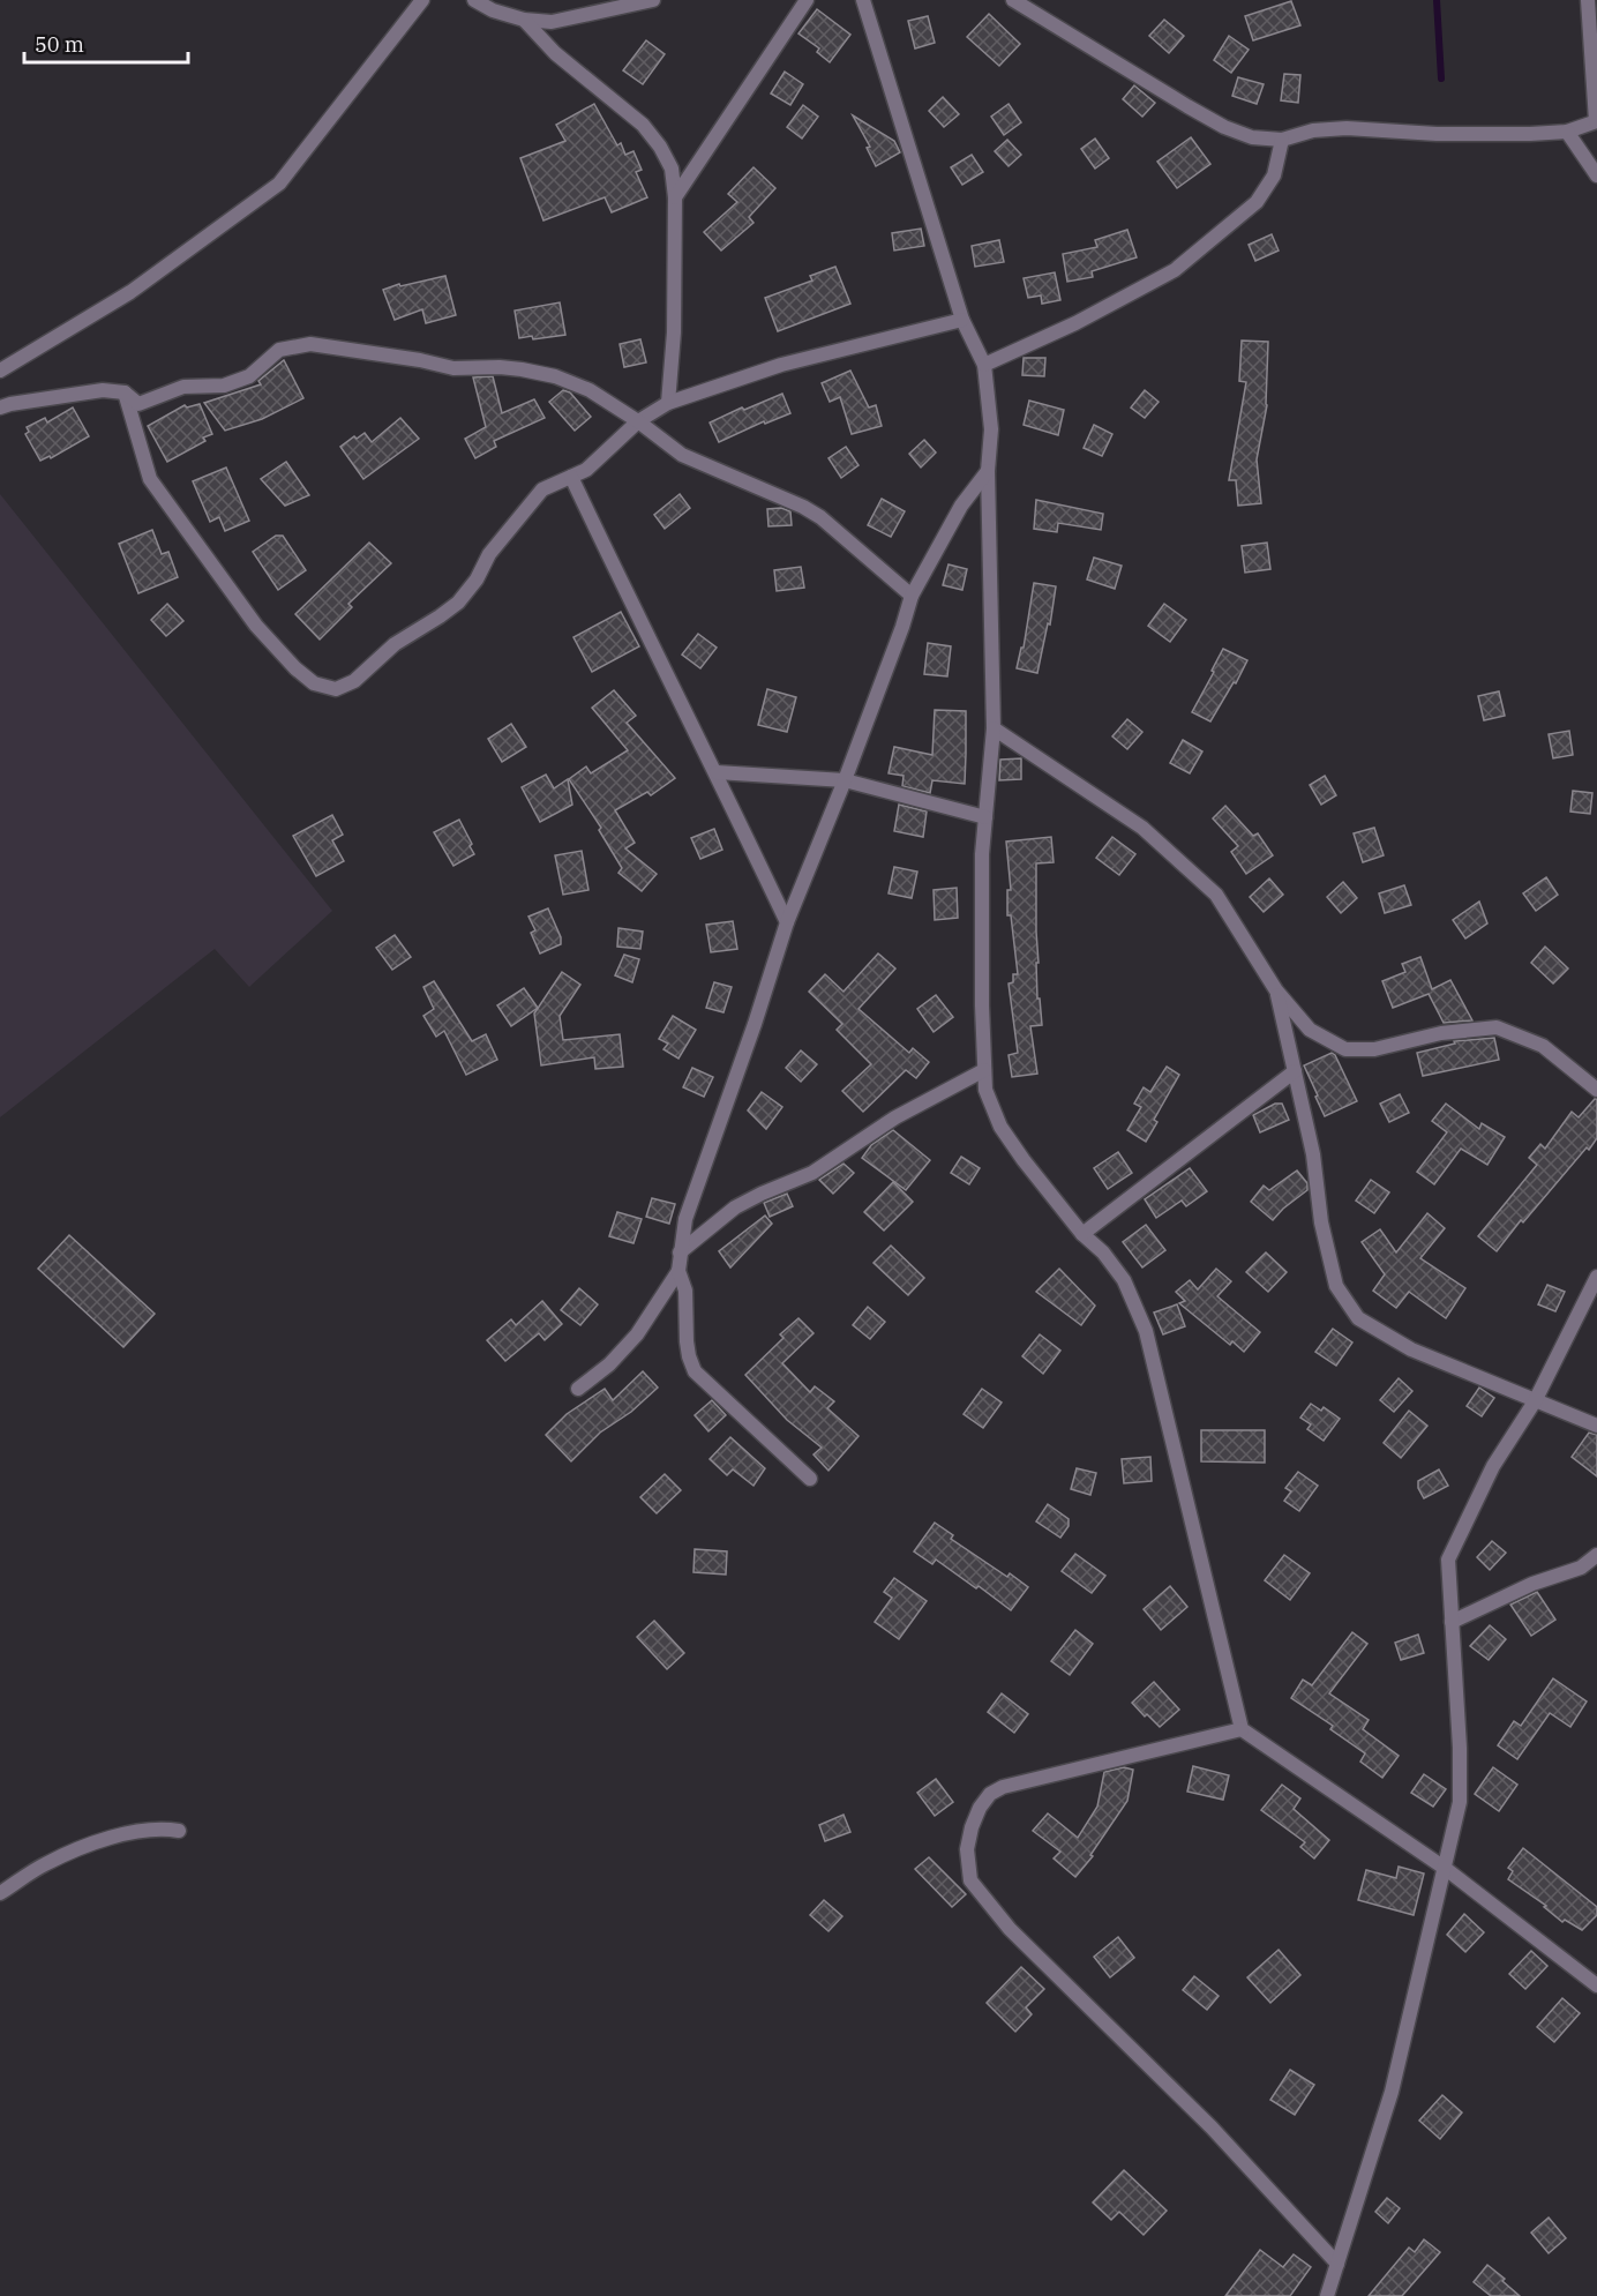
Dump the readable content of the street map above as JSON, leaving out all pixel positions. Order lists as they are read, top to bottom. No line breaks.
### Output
{"scale_bar":"50 m"}
